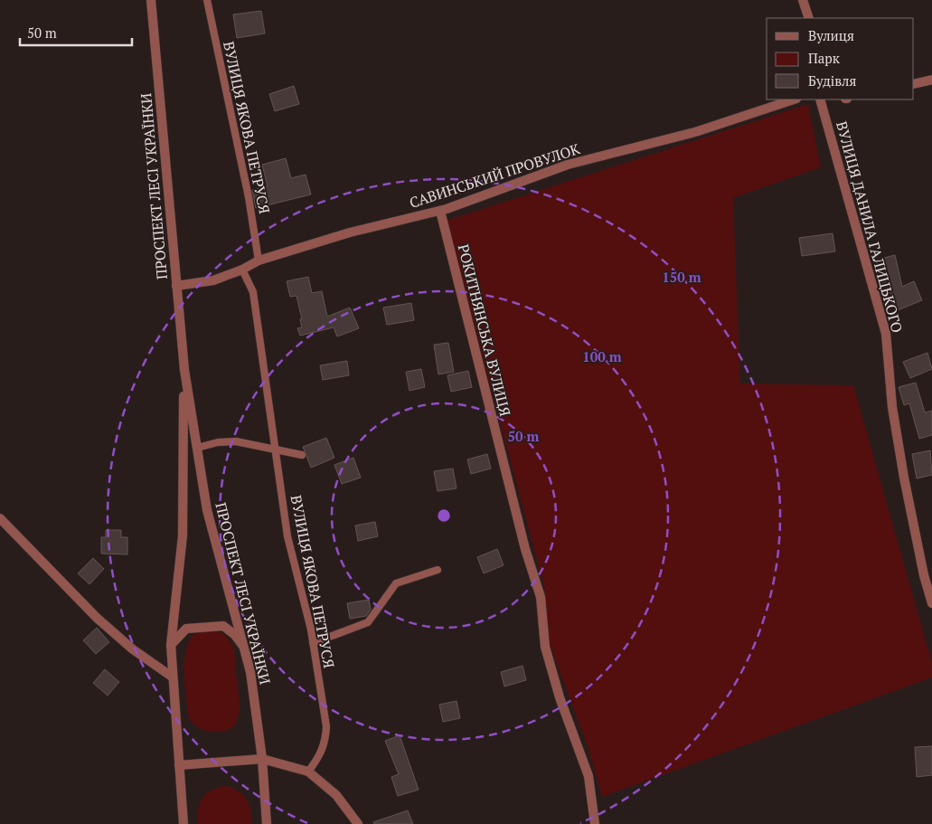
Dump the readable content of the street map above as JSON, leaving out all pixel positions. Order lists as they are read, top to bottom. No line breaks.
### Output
{"streets":{"street":["САВИНСЬКИЙ ПРОВУЛОК","ПРОСПЕКТ ЛЕСІ УКРАЇНКИ","ВУЛИЦЯ ДАНИЛА ГАЛИЦЬКОГО","РОКИТНЯНСЬКА ВУЛИЦЯ"],"lane":["ВУЛИЦЯ ЯКОВА ПЕТРУСЯ"]},"crossings":[["ВУЛИЦЯ ЯКОВА ПЕТРУСЯ","САВИНСЬКИЙ ПРОВУЛОК"],["САВИНСЬКИЙ ПРОВУЛОК","ПРОСПЕКТ ЛЕСІ УКРАЇНКИ"],["САВИНСЬКИЙ ПРОВУЛОК","РОКИТНЯНСЬКА ВУЛИЦЯ"]],"legend":["Вулиця","Парк","Будівля"],"scale_bar":"50 m","rings":["150 m","100 m","50 m"]}
